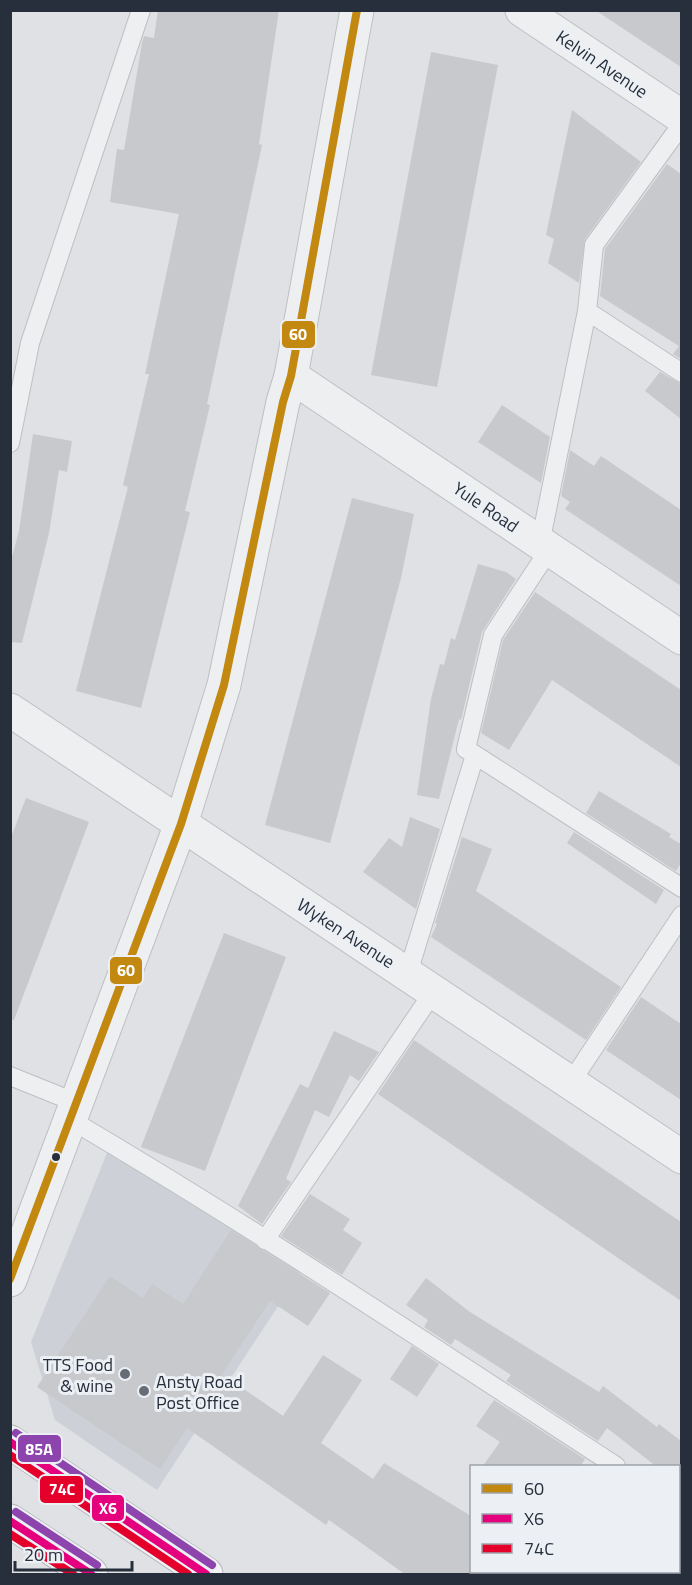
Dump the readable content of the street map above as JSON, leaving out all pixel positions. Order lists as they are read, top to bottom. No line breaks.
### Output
{"streets":{"street":["Kelvin Avenue","Yule Road","Wyken Avenue"]},"places":["TTS Food & wine","Ansty Road Post Office"],"lines":["transit line 60","transit line 85A","transit line X6","transit line 74C"],"legend":["60","X6","74C"],"scale_bar":"20 m"}
